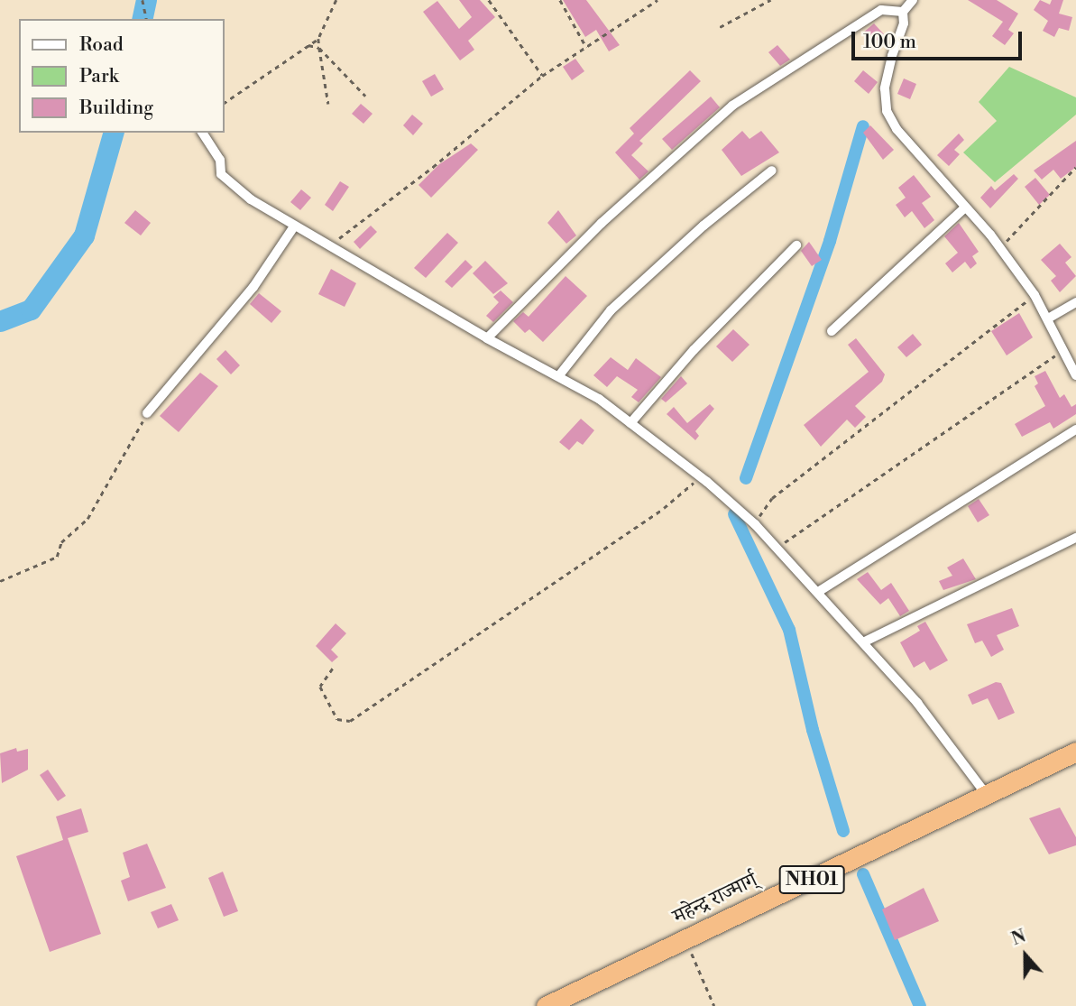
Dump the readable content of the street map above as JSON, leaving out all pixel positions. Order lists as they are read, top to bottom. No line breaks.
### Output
{"streets":{"highway":["NH01","महेन्द्र राज्मार्ग्"]},"legend":["Road","Park","Building"],"scale_bar":"100 m","north":"top"}
